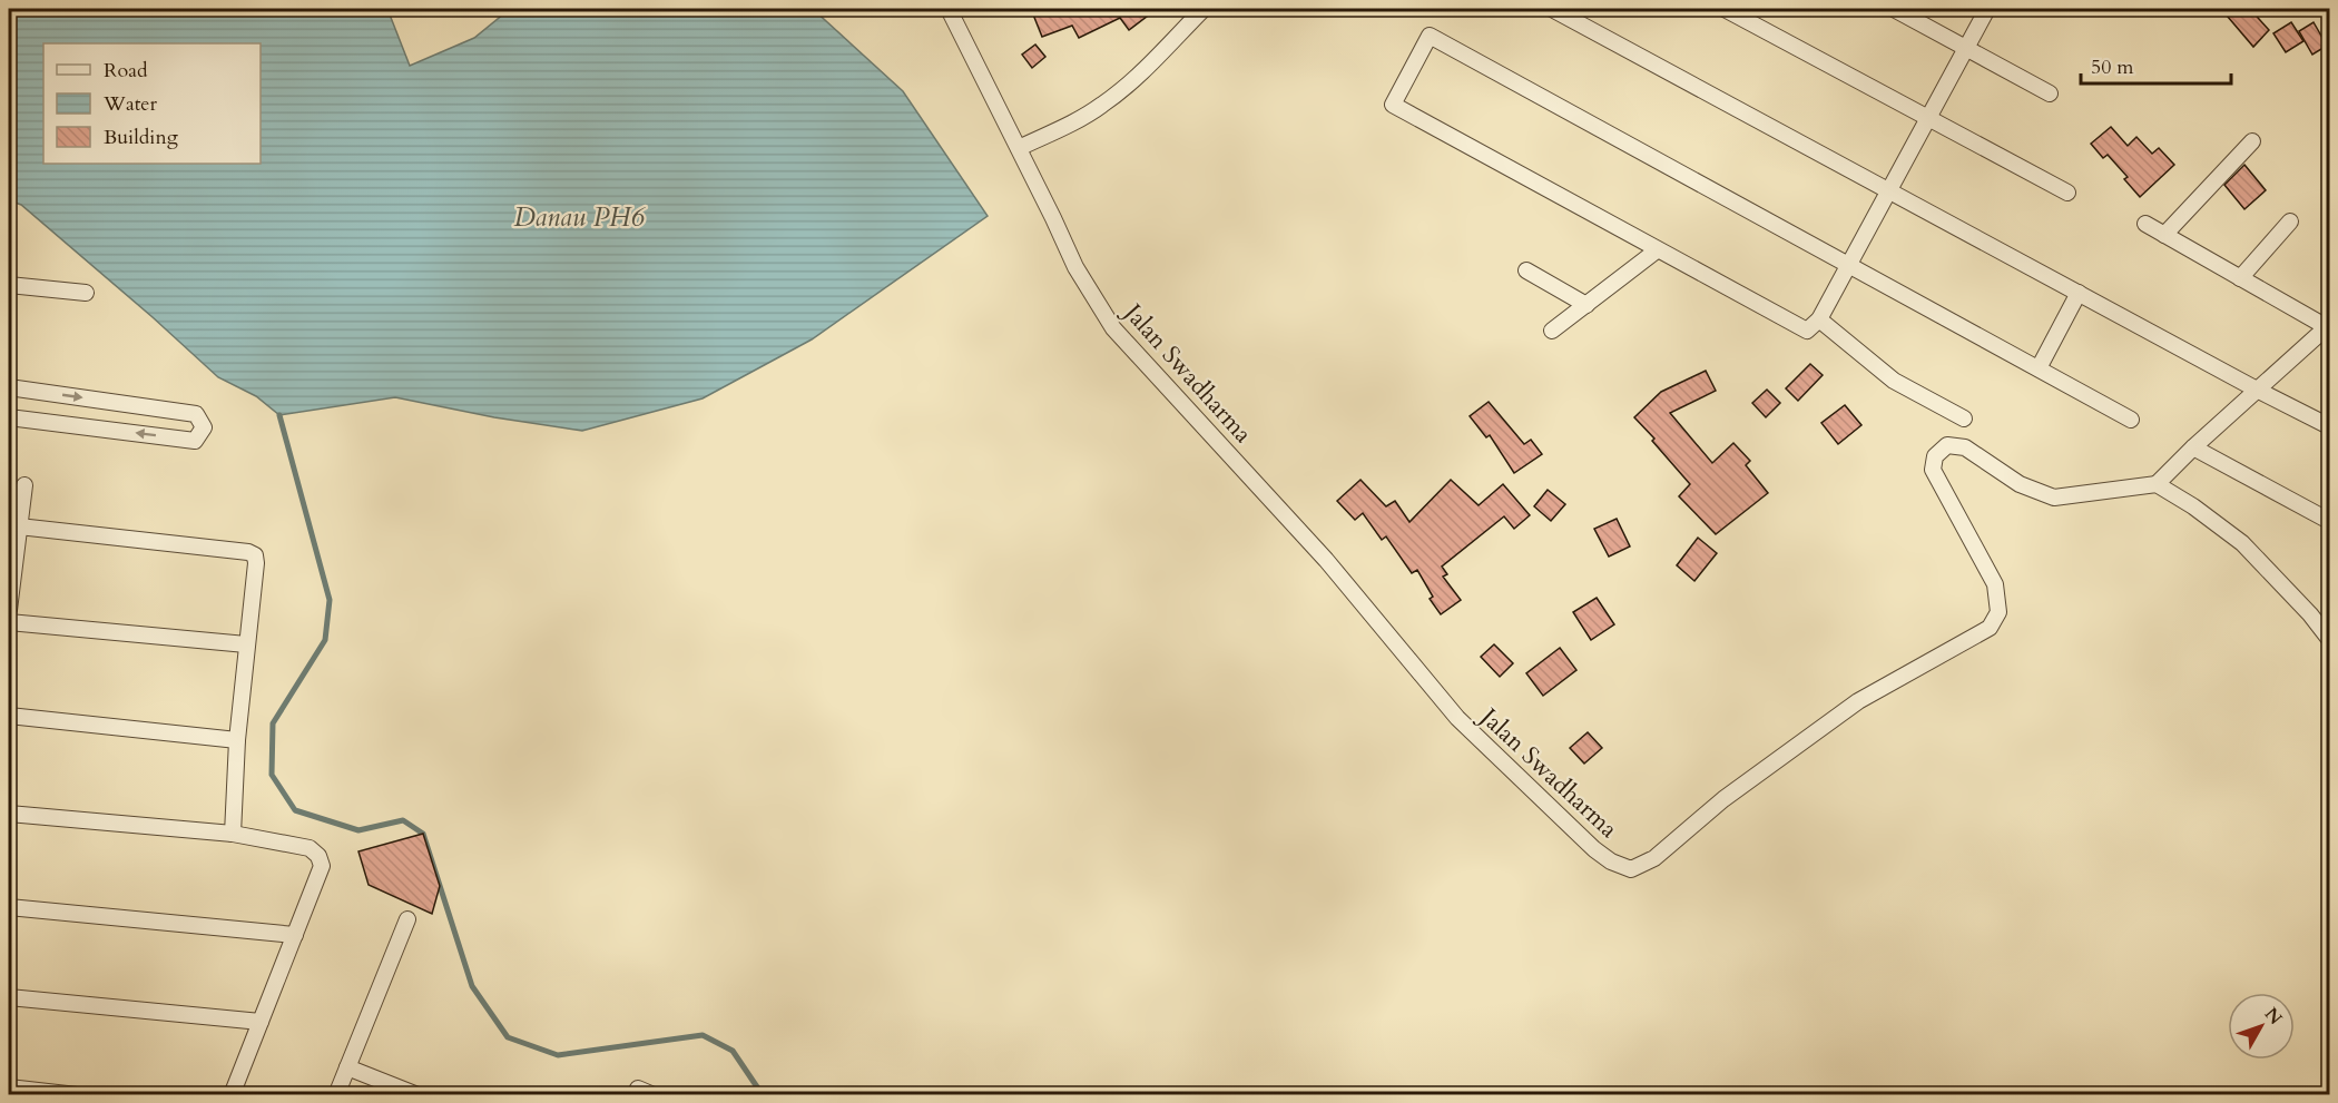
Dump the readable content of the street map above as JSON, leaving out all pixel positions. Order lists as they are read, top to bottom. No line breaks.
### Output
{"streets":{"street":["Jalan Swadharma"]},"water":["Danau PH6"],"legend":["Road","Water","Building"],"scale_bar":"50 m","north":"top right"}
